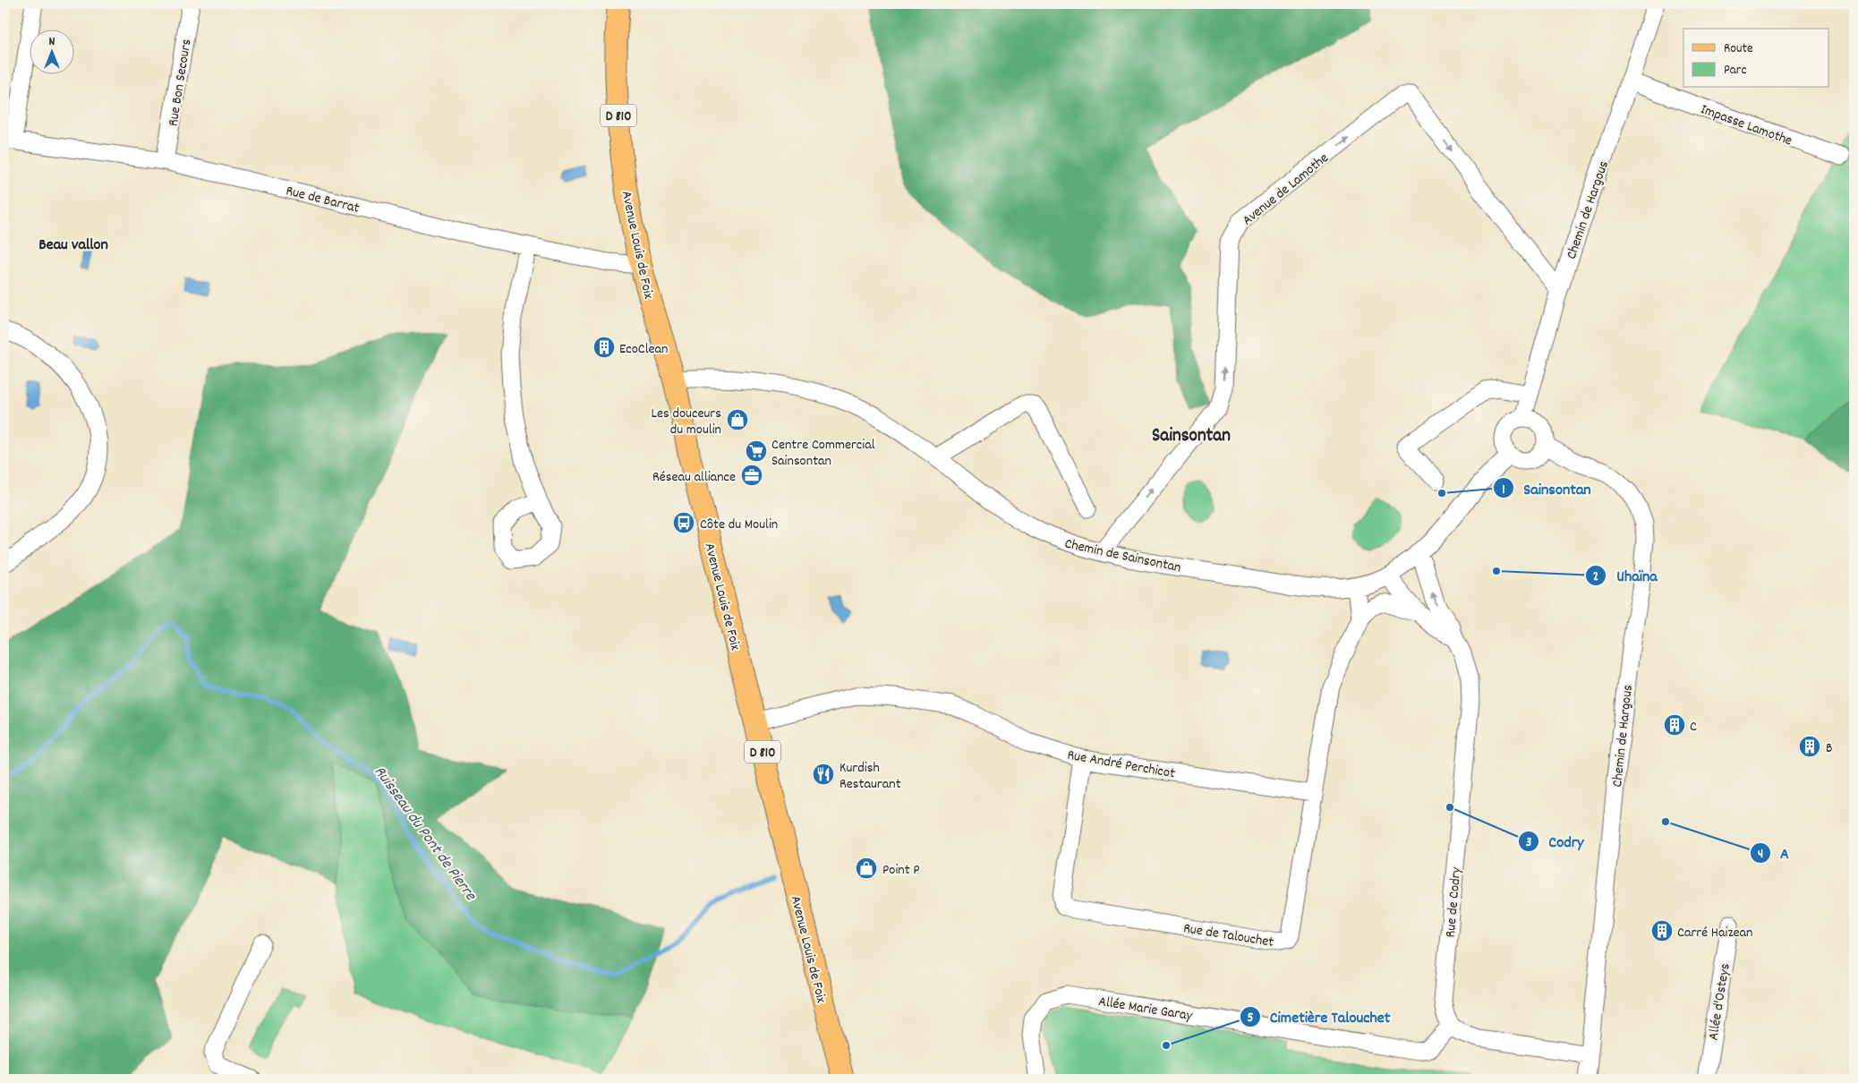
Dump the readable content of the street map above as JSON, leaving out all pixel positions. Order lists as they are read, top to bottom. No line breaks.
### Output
{"streets":{"main road":["D 810","Avenue Louis de Foix"],"street":["Rue Bon Secours","Impasse Lamothe","Avenue de Lamothe","Rue de Barrat","Chemin de Hargous","Chemin de Sainsontan","Rue André Perchicot","Rue de Codry","Rue de Talouchet","Allée d'Osteys","Allée Marie Garay"]},"crossings":[["Rue Bon Secours","Rue de Barrat"],["Impasse Lamothe","Chemin de Hargous"],["Avenue de Lamothe","Chemin de Hargous"],["Avenue de Lamothe","Chemin de Sainsontan"],["Rue de Barrat","Avenue Louis de Foix"],["Chemin de Hargous","Chemin de Sainsontan"],["Avenue Louis de Foix","Chemin de Sainsontan"],["Avenue Louis de Foix","Rue André Perchicot"],["Chemin de Sainsontan","Rue de Codry"],["Chemin de Sainsontan","Rue de Talouchet"],["Rue André Perchicot","Rue de Talouchet"],["Rue de Codry","Allée Marie Garay"]],"districts":["Beau vallon","Sainsontan"],"water":["Ruisseau du Pont de Pierre"],"places":{"building":["EcoClean","C","B","Carré Haizean"],"shop":["Les douceurs du moulin","Point P"],"supermarket":["Centre Commercial Sainsontan"],"office":["Réseau alliance"],"other":["Sainsontan","Uhaïna","Codry","A","Cimetière Talouchet"],"bus stop":["Côte du Moulin"],"restaurant":["Kurdish Restaurant"]},"legend":["Route","Parc"],"north":"top"}
